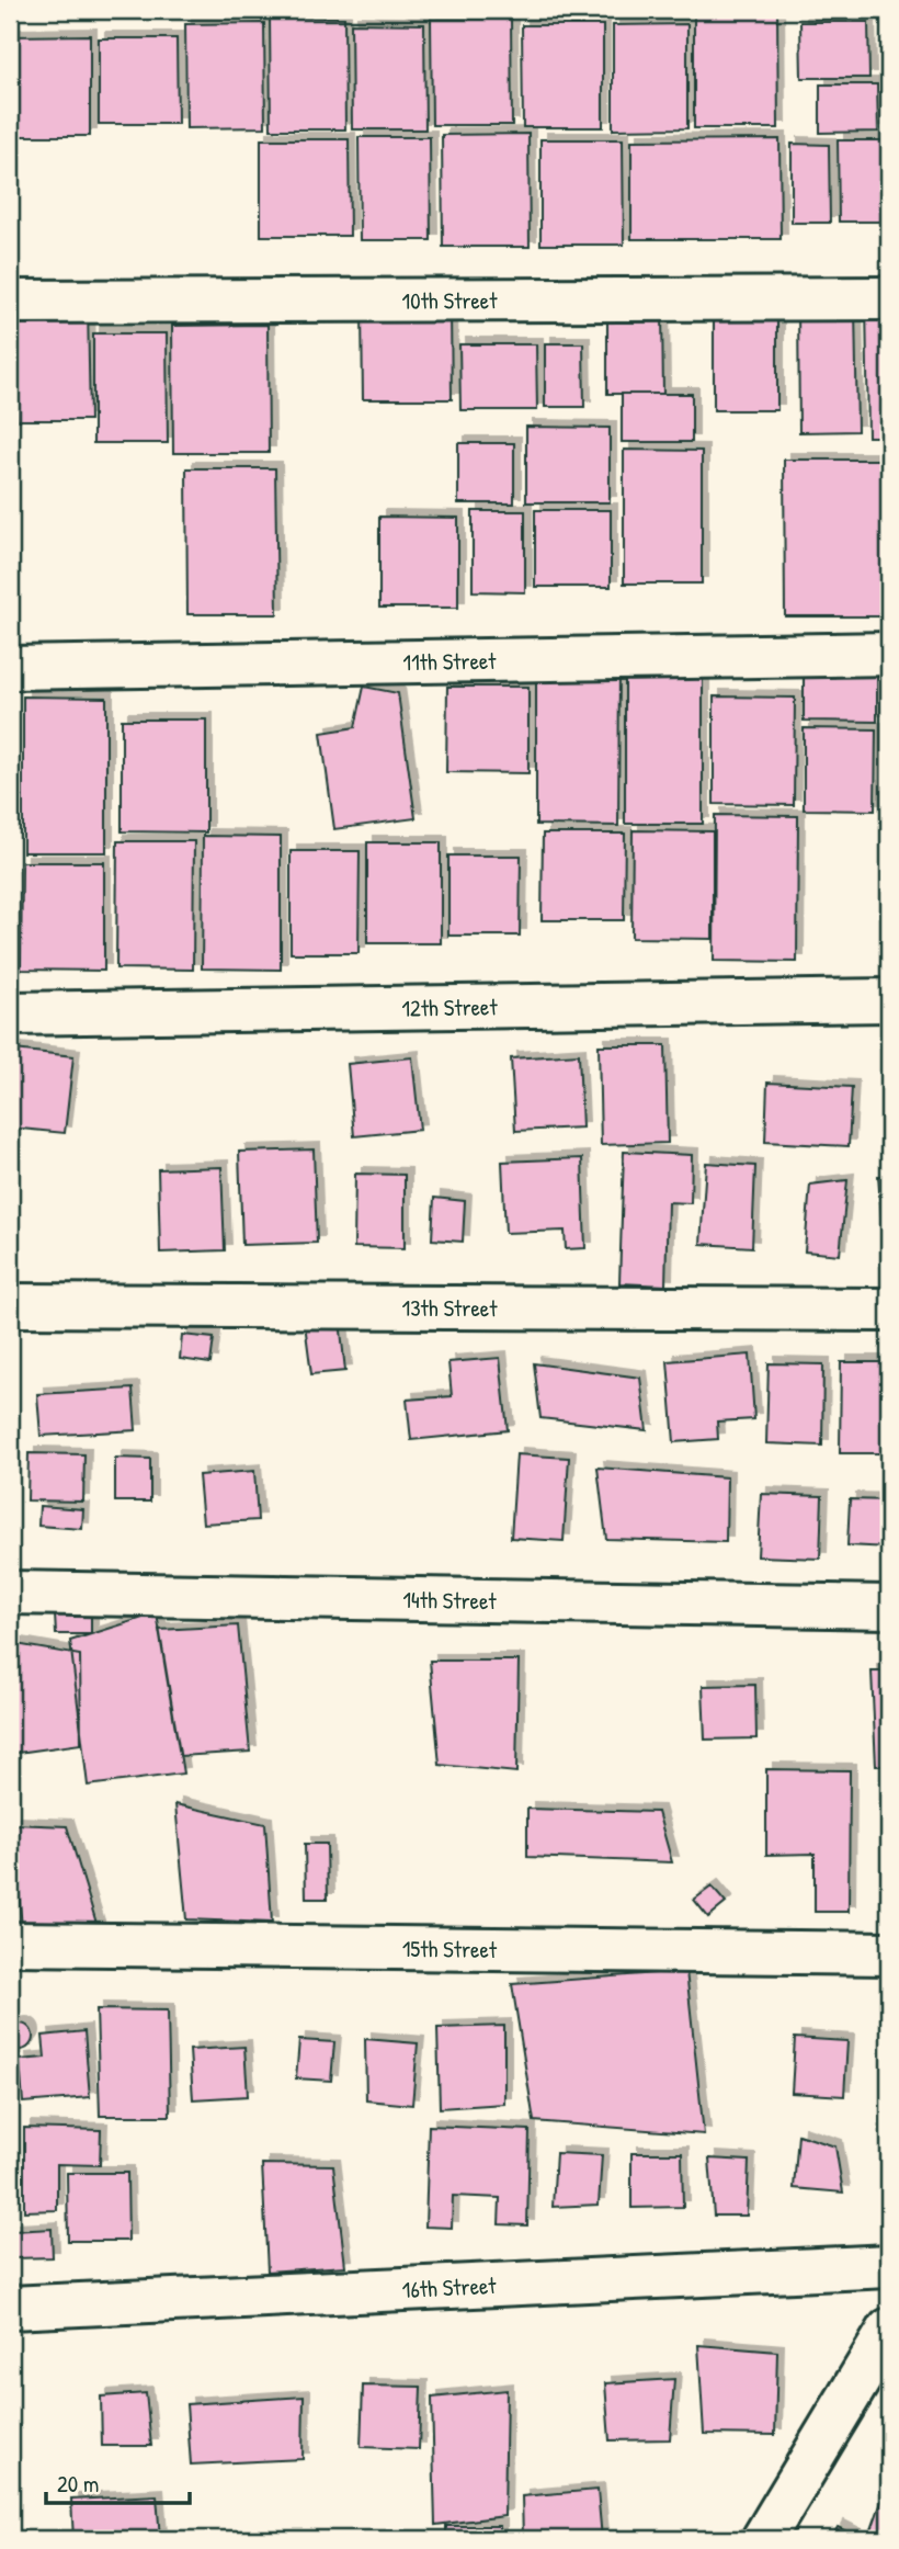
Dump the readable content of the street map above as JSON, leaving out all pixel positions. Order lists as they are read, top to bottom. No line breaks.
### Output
{"streets":{"street":["10th Street","11th Street","12th Street","13th Street","14th Street","15th Street","16th Street"]},"scale_bar":"20 m"}
